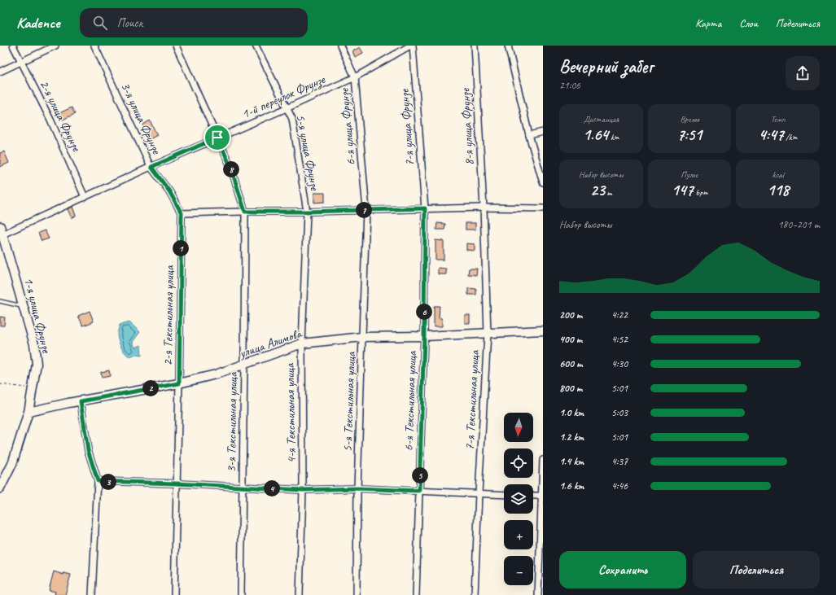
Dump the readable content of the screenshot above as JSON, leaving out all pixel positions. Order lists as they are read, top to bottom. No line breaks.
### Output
{"streets":{"street":["1-й переулок Фрунзе","2-я улица Фрунзе","3-я улица Фрунзе","6-я улица Фрунзе","8-я улица Фрунзе","7-я улица Фрунзе","5-я улица Фрунзе","1-я улица Фрунзе","2-я Текстильная улица","улица Алимова","7-я Текстильная улица","6-я Текстильная улица","5-я Текстильная улица","4-я Текстильная улица","3-я Текстильная улица"]},"crossings":[["1-й переулок Фрунзе","2-я улица Фрунзе"],["1-й переулок Фрунзе","3-я улица Фрунзе"],["1-й переулок Фрунзе","6-я улица Фрунзе"],["1-й переулок Фрунзе","5-я улица Фрунзе"],["1-й переулок Фрунзе","1-я улица Фрунзе"],["1-й переулок Фрунзе","3-я Текстильная улица"],["3-я улица Фрунзе","2-я Текстильная улица"],["6-я улица Фрунзе","5-я Текстильная улица"],["8-я улица Фрунзе","7-я Текстильная улица"],["7-я улица Фрунзе","6-я Текстильная улица"],["5-я улица Фрунзе","4-я Текстильная улица"],["1-я улица Фрунзе","улица Алимова"],["2-я Текстильная улица","улица Алимова"],["улица Алимова","7-я Текстильная улица"],["улица Алимова","6-я Текстильная улица"],["улица Алимова","5-я Текстильная улица"],["улица Алимова","4-я Текстильная улица"],["улица Алимова","3-я Текстильная улица"]],"north":"bottom","page":{"header":"Kadence","search":"Поиск","nav":["Карта","Слои","Поделиться"],"heading":["Вечерний забег","21:06"],"stats":[["Дистанция","1.64 km"],["Время","7:51"],["Темп","4:47 /km"],["Набор высоты","23 m"],["Пульс","147 bpm"],["kcal","118"]],"pins":["8","7","1","6","2","5","3","4"],"chart":["Набор высоты","180–201 m"],"list":[{"name":"200 m","note":"4:22"},{"name":"400 m","note":"4:52"},{"name":"600 m","note":"4:30"},{"name":"800 m","note":"5:01"},{"name":"1.0 km","note":"5:03"},{"name":"1.2 km","note":"5:01"},{"name":"1.4 km","note":"4:37"},{"name":"1.6 km","note":"4:46"}],"map_buttons":["+","−"],"buttons":["Сохранить","Поделиться"]}}
